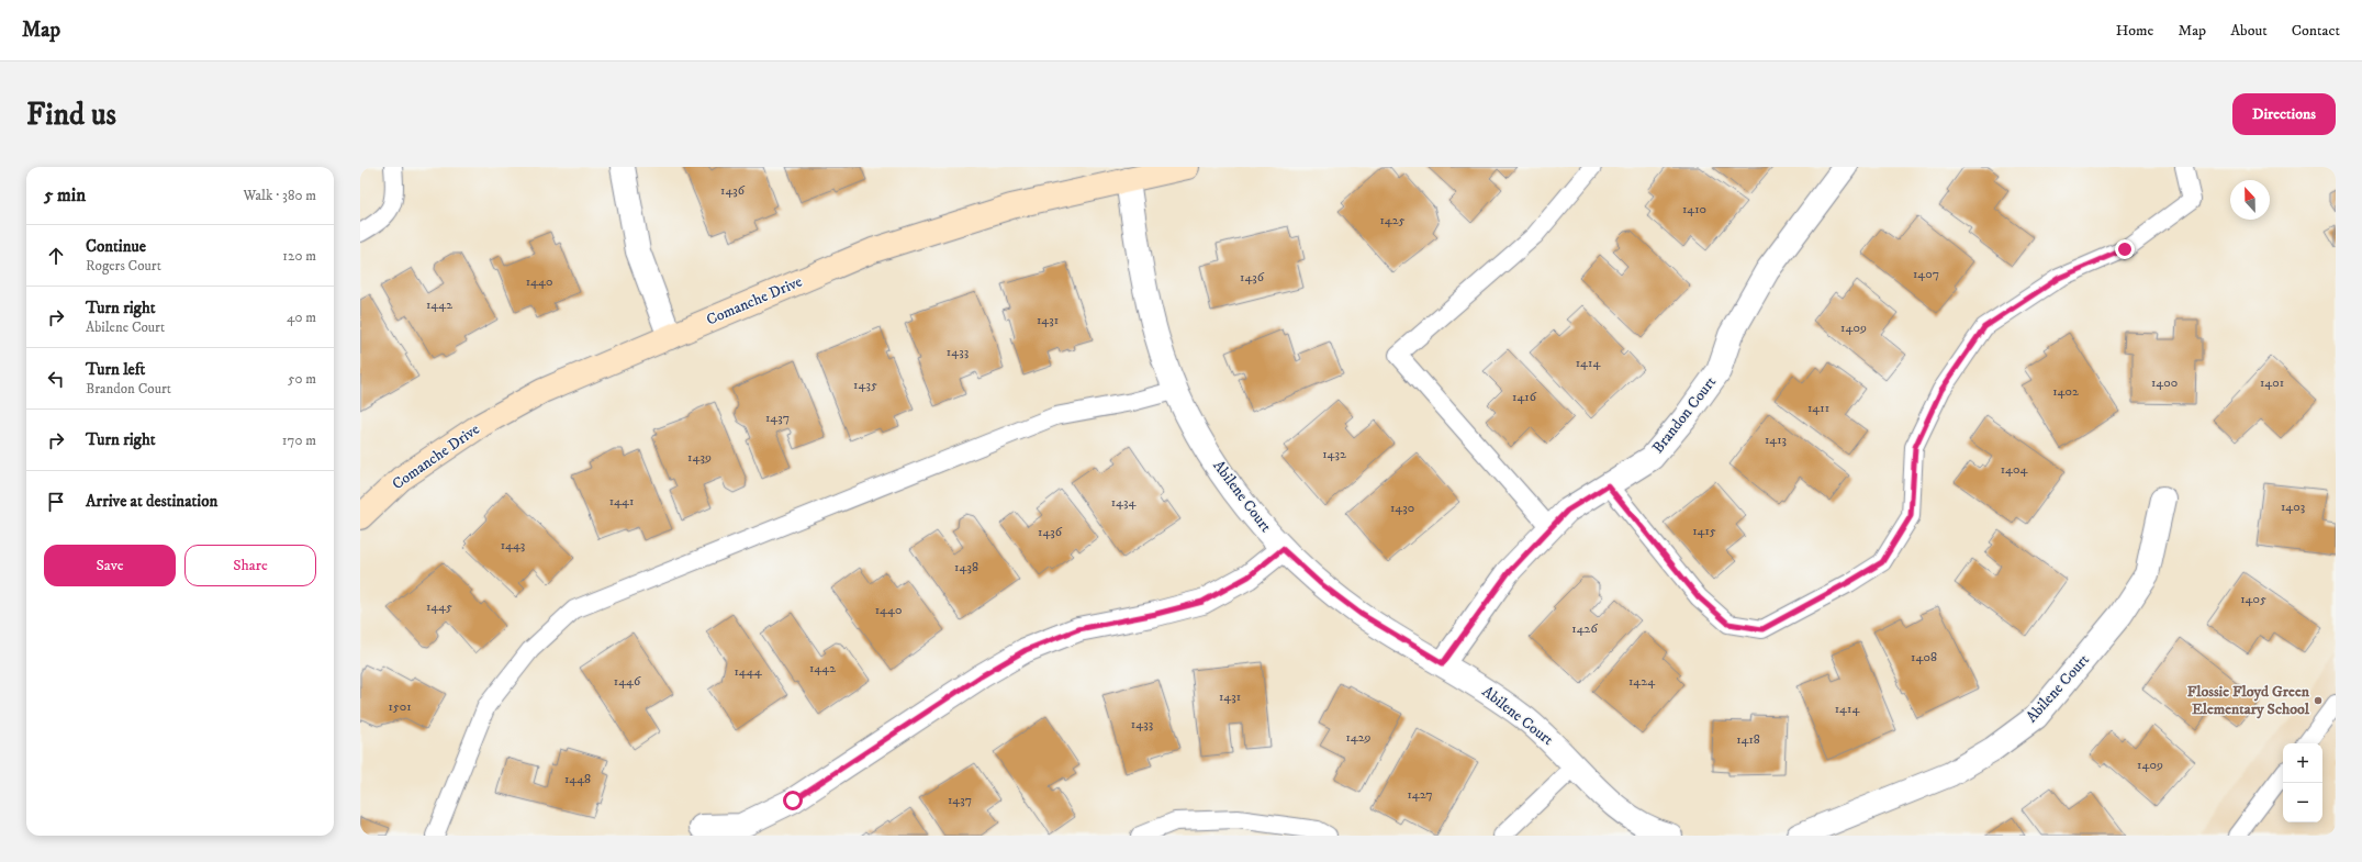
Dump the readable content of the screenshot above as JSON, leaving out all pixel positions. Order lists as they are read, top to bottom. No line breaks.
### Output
{"streets":{"street":["Comanche Drive","Brandon Court","Abilene Court"]},"crossings":[["Comanche Drive","Abilene Court"],["Brandon Court","Abilene Court"]],"places":["Flossie Floyd Green Elementary School"],"house_numbers":["1436","1410","1425","1407","1436","1440","1442","1431","1409","1433","1414","1400","1401","1435","1402","1416","1411","1437","1413","1432","1439","1404","1441","1434","1403","1430","1415","1436","1443","1438","1405","1445","1440","1426","1408","1442","1444","1446","1424","1431","1501","1414","1433","1429","1418","1409","1448","1427","1437"],"north":"top","page":{"header":"Map","nav":["Home","Map","About","Contact"],"buttons":["Directions",["Save","Share"]],"title":"Find us","heading":["5 min","Walk · 380 m"],"list":[["Continue","Rogers Court","120 m"],["Turn right","Abilene Court","40 m"],["Turn left","Brandon Court","50 m"],["Turn right","170 m"],"Arrive at destination"],"map_buttons":["+","−"]}}
